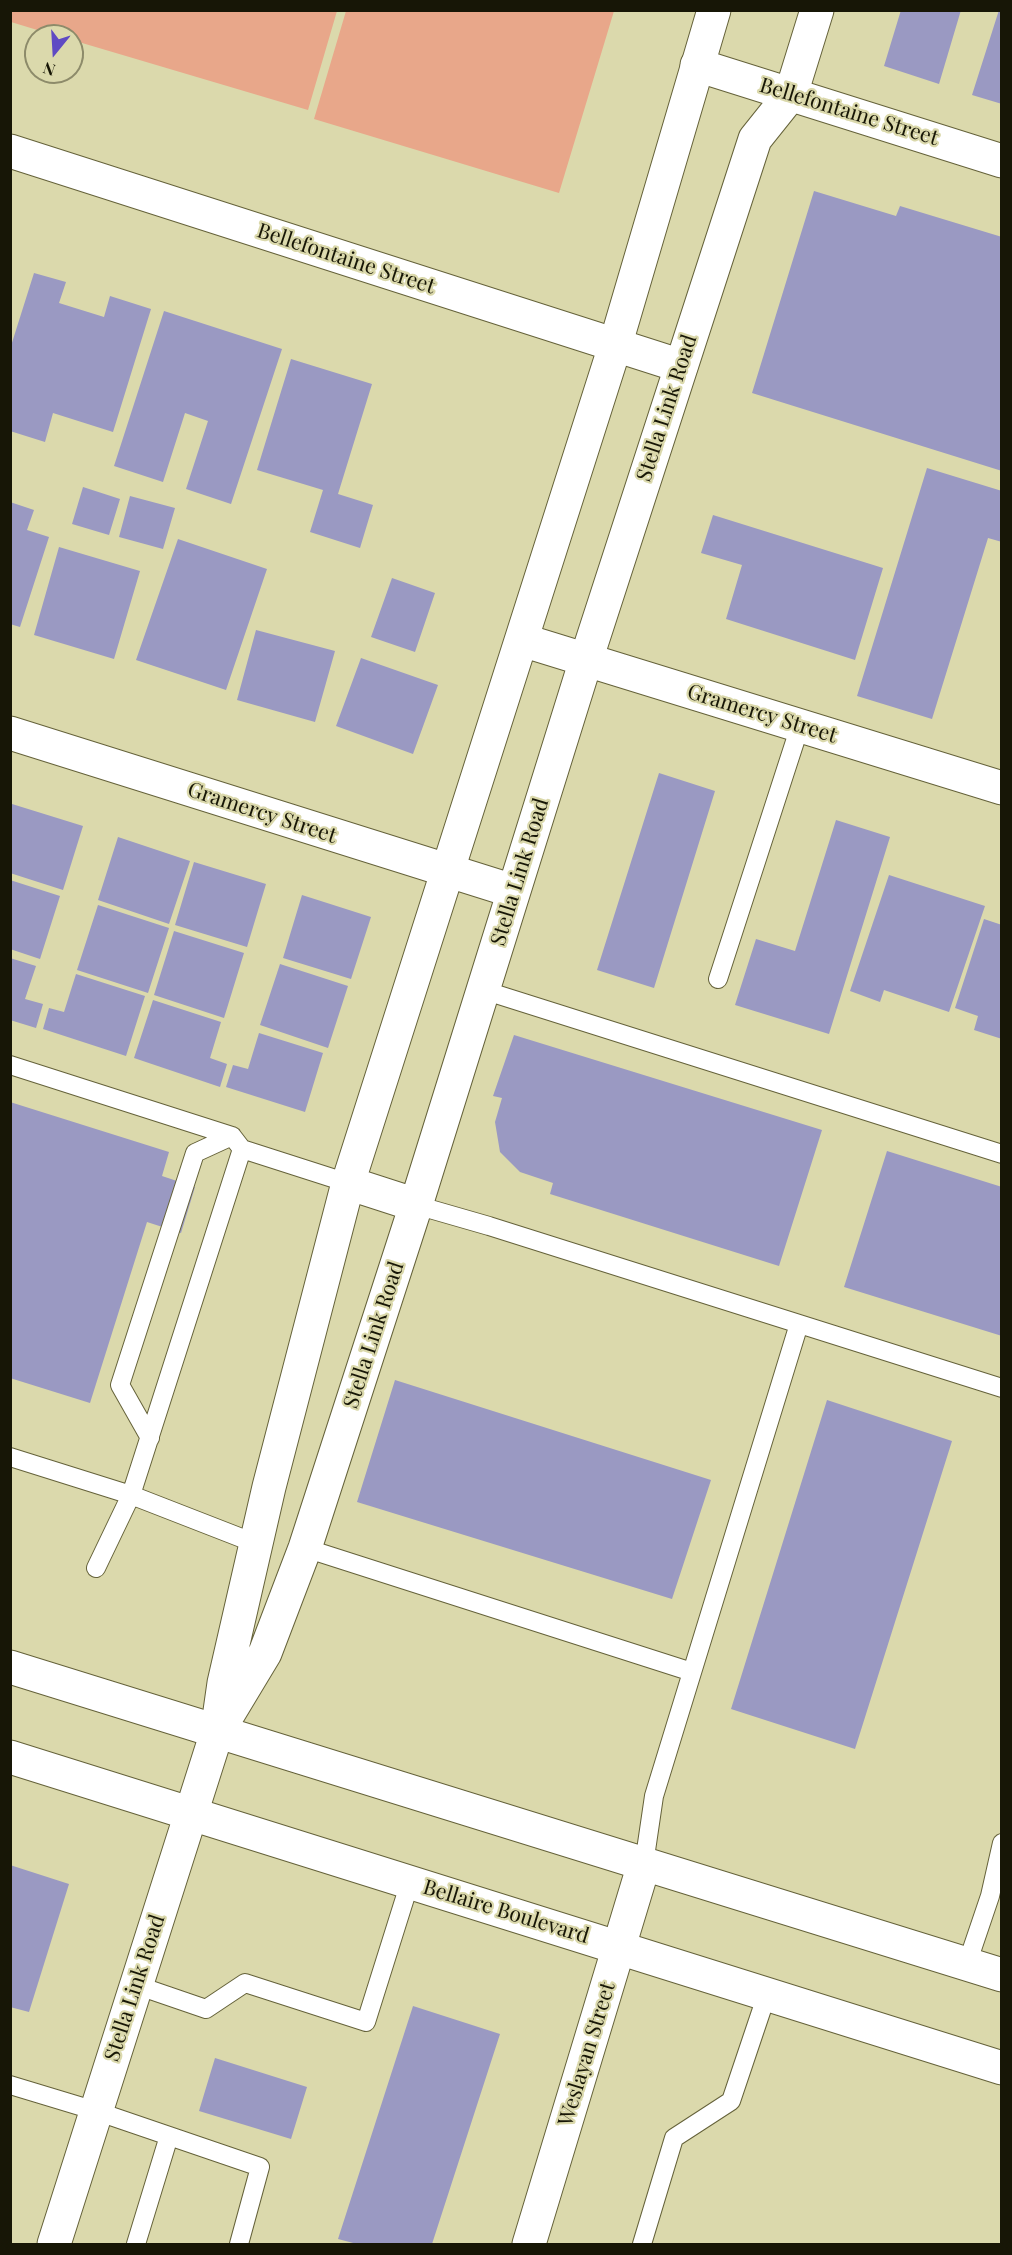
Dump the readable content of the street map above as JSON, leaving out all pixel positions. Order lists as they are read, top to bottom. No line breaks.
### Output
{"streets":{"main road":["Bellefontaine Street","Stella Link Road","Gramercy Street","Bellaire Boulevard","Weslayan Street"]},"crossings":[["Bellefontaine Street","Stella Link Road"],["Stella Link Road","Gramercy Street"],["Stella Link Road","Bellaire Boulevard"],["Bellaire Boulevard","Weslayan Street"]],"north":"bottom"}
